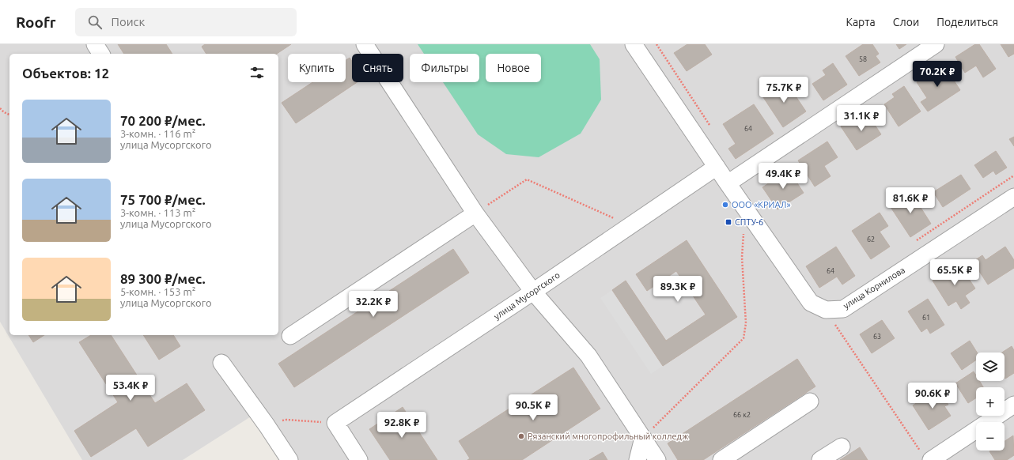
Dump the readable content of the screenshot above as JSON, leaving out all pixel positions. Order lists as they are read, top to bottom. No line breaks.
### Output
{"streets":{"street":["улица Корнилова","улица Мусоргского"]},"places":{"other":["ООО «КРИАЛ»","Рязанский многопрофильный колледж"],"transit":["СПТУ-6"]},"house_numbers":["58","64","62","64","61","63","66 к2"],"page":{"header":"Roofr","search":"Поиск","nav":["Карта","Слои","Поделиться"],"chip":["Купить","Снять","Фильтры","Новое"],"heading":"Объектов: 12","price":["70.2K ₽","75.7K ₽","31.1K ₽","49.4K ₽","81.6K ₽","65.5K ₽","89.3K ₽","32.2K ₽","53.4K ₽","90.6K ₽","90.5K ₽","92.8K ₽"],"list":[{"name":"70 200 ₽/мес.","note":"3-комн. · 116 m² · улица Мусоргского"},{"name":"75 700 ₽/мес.","note":"3-комн. · 113 m² · улица Мусоргского"},{"name":"89 300 ₽/мес.","note":"5-комн. · 153 m² · улица Мусоргского"}],"map_buttons":["+","−"]}}
